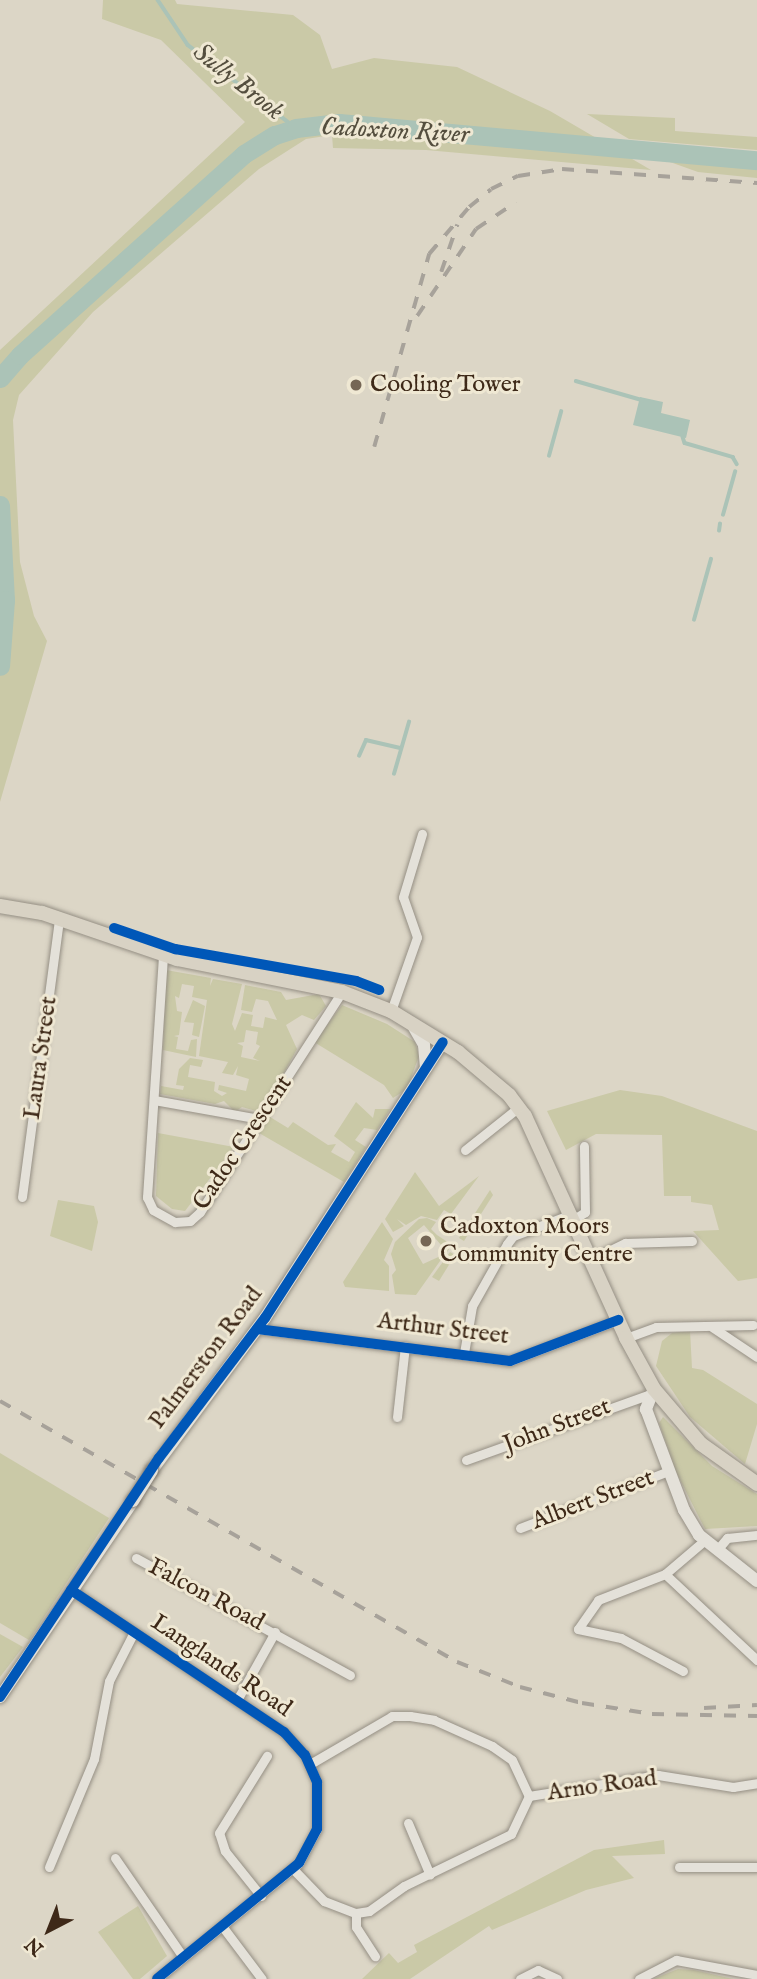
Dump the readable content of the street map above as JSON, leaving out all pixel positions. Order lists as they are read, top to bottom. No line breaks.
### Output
{"streets":{"street":["Laura Street","Cadoc Crescent","Arthur Street","Palmerston Road","John Street","Albert Street","Falcon Road","Langlands Road","Arno Road"]},"crossings":[["Arthur Street","Palmerston Road"],["Palmerston Road","Langlands Road"],["Falcon Road","Langlands Road"]],"water":["Sully Brook","Cadoxton River"],"places":["Cooling Tower","Cadoxton Moors Community Centre"],"north":"bottom left"}
